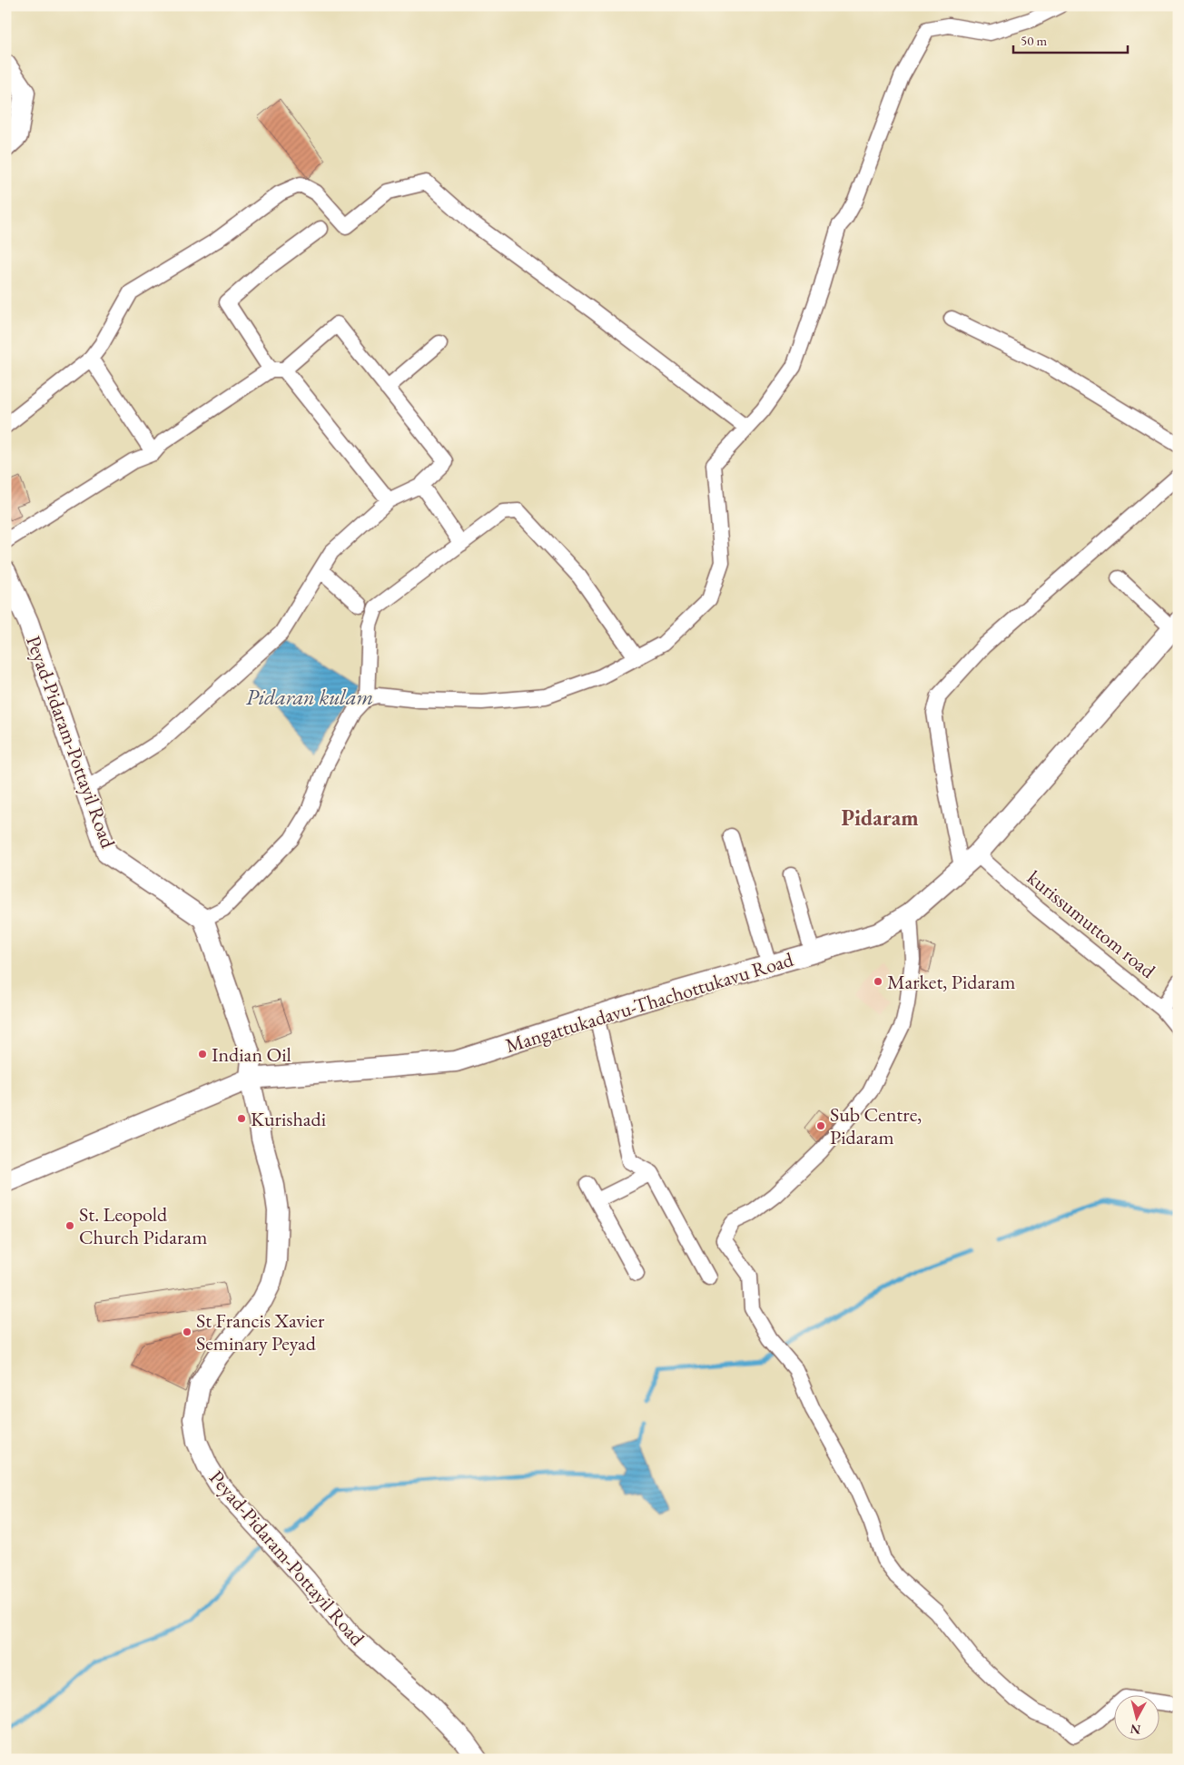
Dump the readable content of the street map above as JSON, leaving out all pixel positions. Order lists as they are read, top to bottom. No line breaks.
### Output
{"streets":{"street":["Peyad-Pidaram-Pottayil Road","kurissumuttom road","Mangattukadavu-Thachottukavu Road"]},"crossings":[["Peyad-Pidaram-Pottayil Road","Mangattukadavu-Thachottukavu Road"],["kurissumuttom road","Mangattukadavu-Thachottukavu Road"]],"districts":["Pidaram"],"water":["Pidaran kulam"],"places":["Market, Pidaram","Indian Oil","Kurishadi","Sub Centre, Pidaram","St. Leopold Church Pidaram","St Francis Xavier Seminary Peyad"],"scale_bar":"50 m","north":"bottom"}
